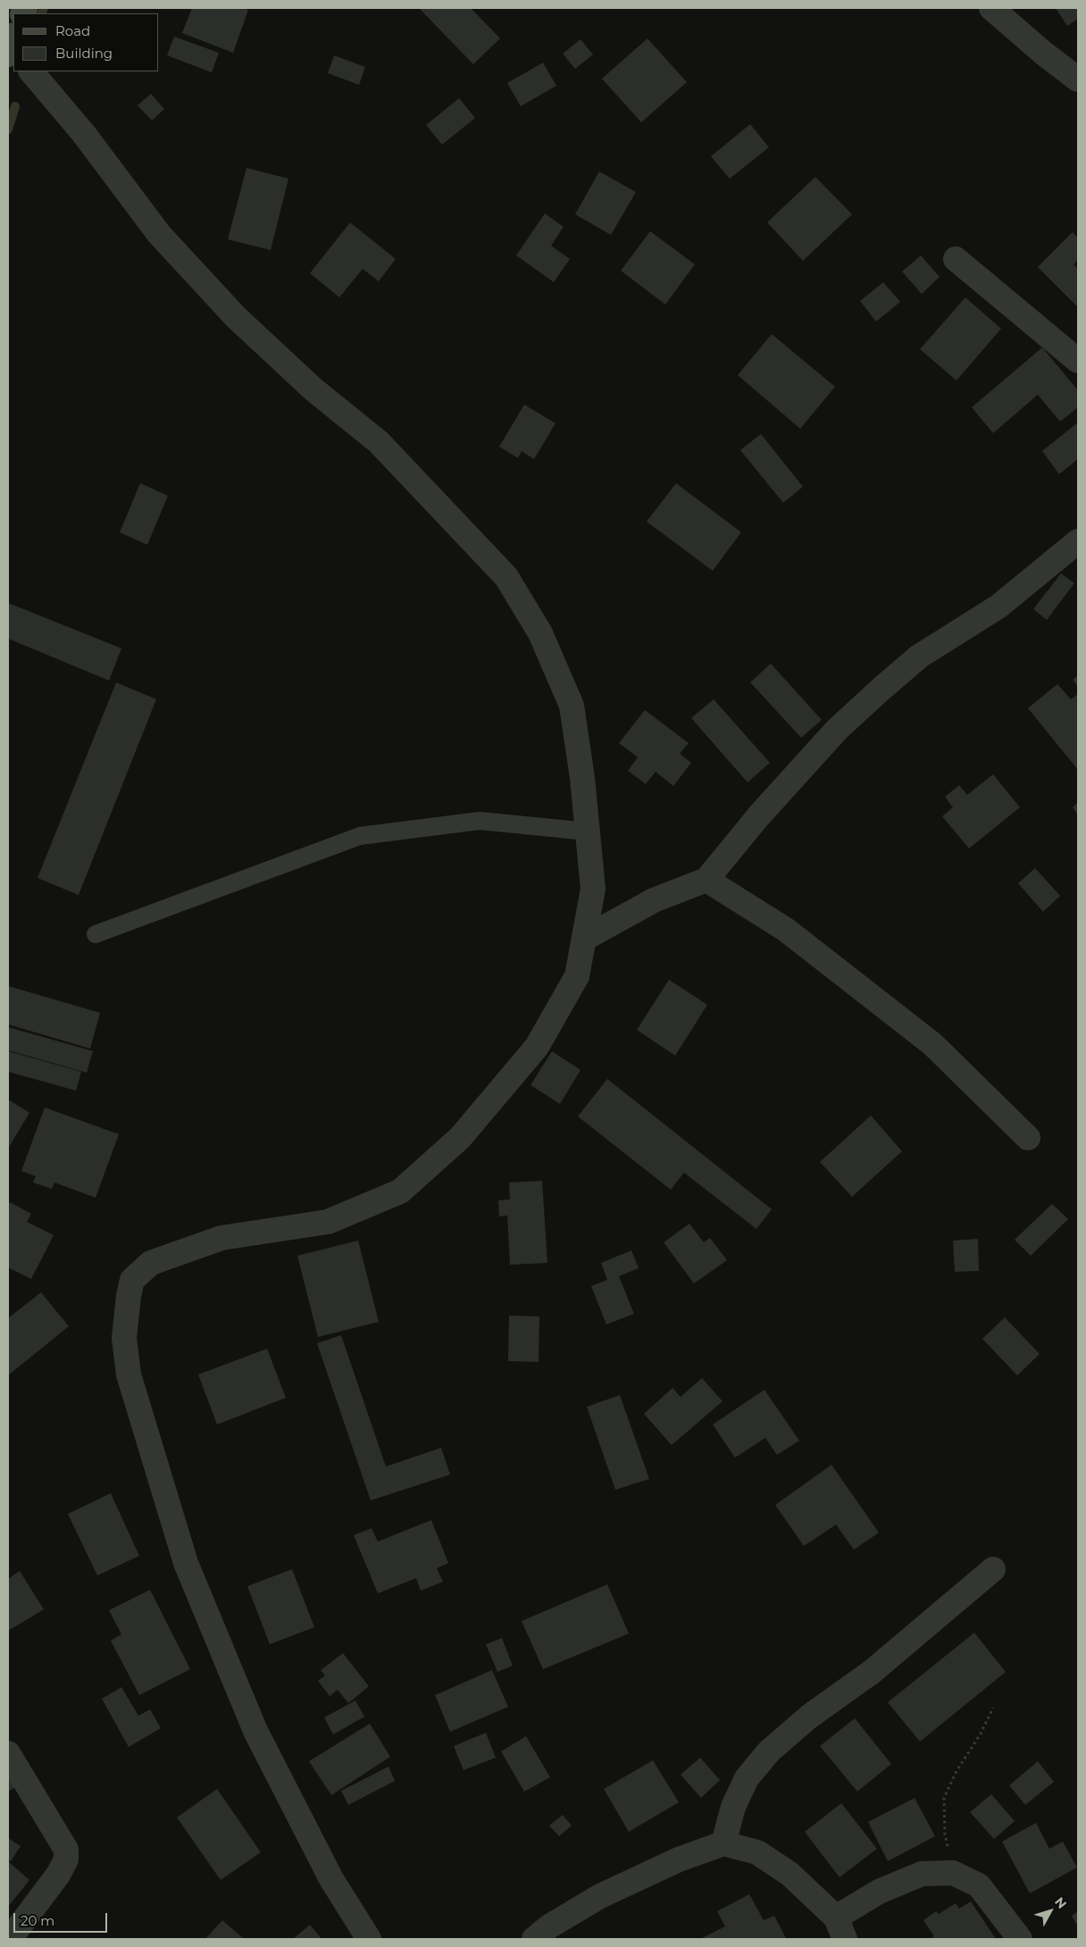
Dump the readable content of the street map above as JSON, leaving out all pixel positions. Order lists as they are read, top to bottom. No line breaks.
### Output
{"legend":["Road","Building"],"scale_bar":"20 m","north":"top right"}
